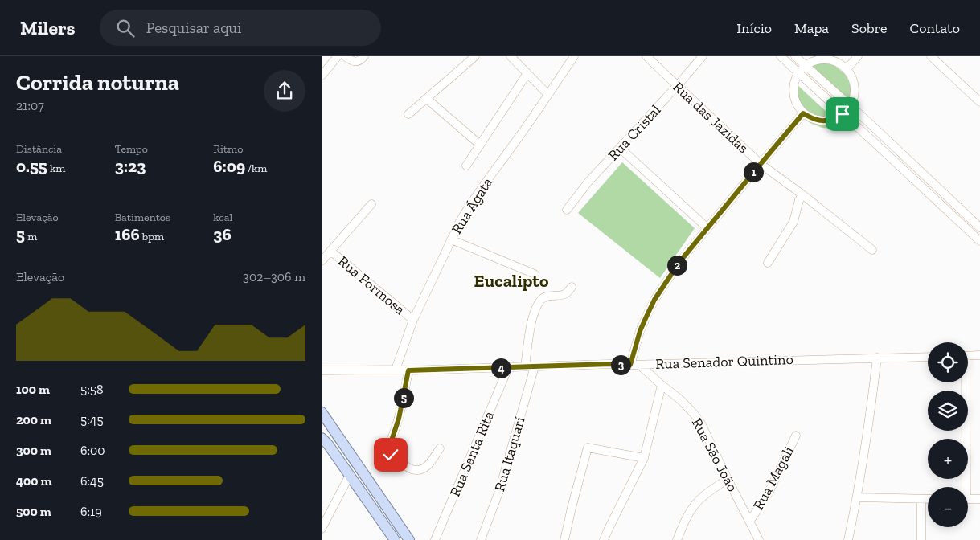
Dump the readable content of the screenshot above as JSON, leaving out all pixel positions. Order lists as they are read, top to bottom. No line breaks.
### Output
{"streets":{"street":["Rua das Jazidas","Rua Cristal","Rua Ágata","Rua Formosa","Rua Senador Quintino","Rua Santa Rita","Rua Itaquarí","Rua São João","Rua Magali"]},"crossings":[["Rua das Jazidas","Rua Cristal"],["Rua Ágata","Rua Formosa"],["Rua Ágata","Rua Senador Quintino"],["Rua Senador Quintino","Rua Santa Rita"],["Rua Senador Quintino","Rua Itaquarí"],["Rua Senador Quintino","Rua São João"],["Rua São João","Rua Magali"]],"districts":["Eucalipto"],"page":{"header":"Milers","search":"Pesquisar aqui","nav":["Início","Mapa","Sobre","Contato"],"heading":["Corrida noturna","21:07"],"stats":[["Distância","0.55 km"],["Tempo","3:23"],["Ritmo","6:09 /km"],["Elevação","5 m"],["Batimentos","166 bpm"],["kcal","36"]],"pins":["1","2","3","4","5"],"chart":["Elevação","302–306 m"],"map_buttons":["+","−"],"list":[{"name":"100 m","note":"5:58"},{"name":"200 m","note":"5:45"},{"name":"300 m","note":"6:00"},{"name":"400 m","note":"6:45"},{"name":"500 m","note":"6:19"}]}}
